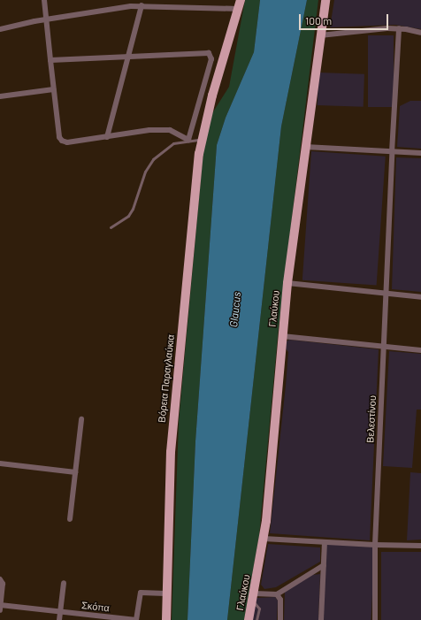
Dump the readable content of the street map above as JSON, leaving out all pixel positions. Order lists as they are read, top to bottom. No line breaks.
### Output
{"streets":{"main road":["Γλαύκου","Βόρεια Παραγλαύκια"],"street":["Βελεστίνου","Σκόπα"]},"crossings":[["Βόρεια Παραγλαύκια","Σκόπα"]],"water":["Glaucus"],"scale_bar":"100 m"}
